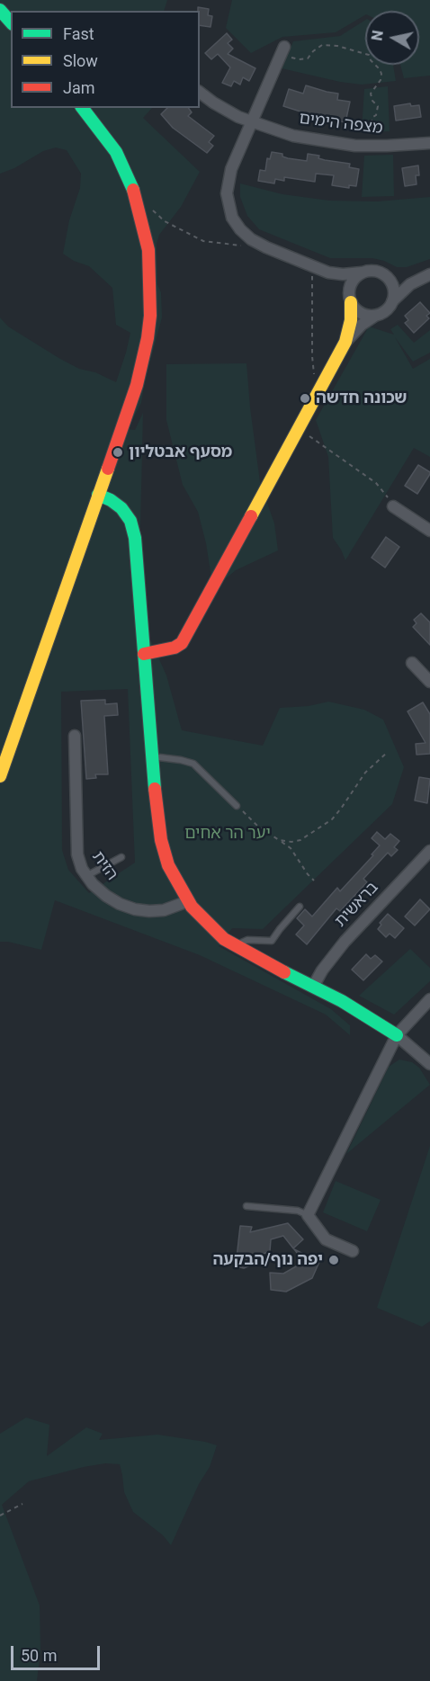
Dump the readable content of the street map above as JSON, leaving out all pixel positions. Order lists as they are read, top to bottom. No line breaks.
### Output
{"streets":{"street":["מצפה הימים","הזית","בראשית"]},"parks":["יער הר אחים"],"places":["שכונה חדשה","מסעף אבטליון","יפה נוף/הבקעה"],"legend":["Fast","Slow","Jam"],"scale_bar":"50 m","north":"left"}
